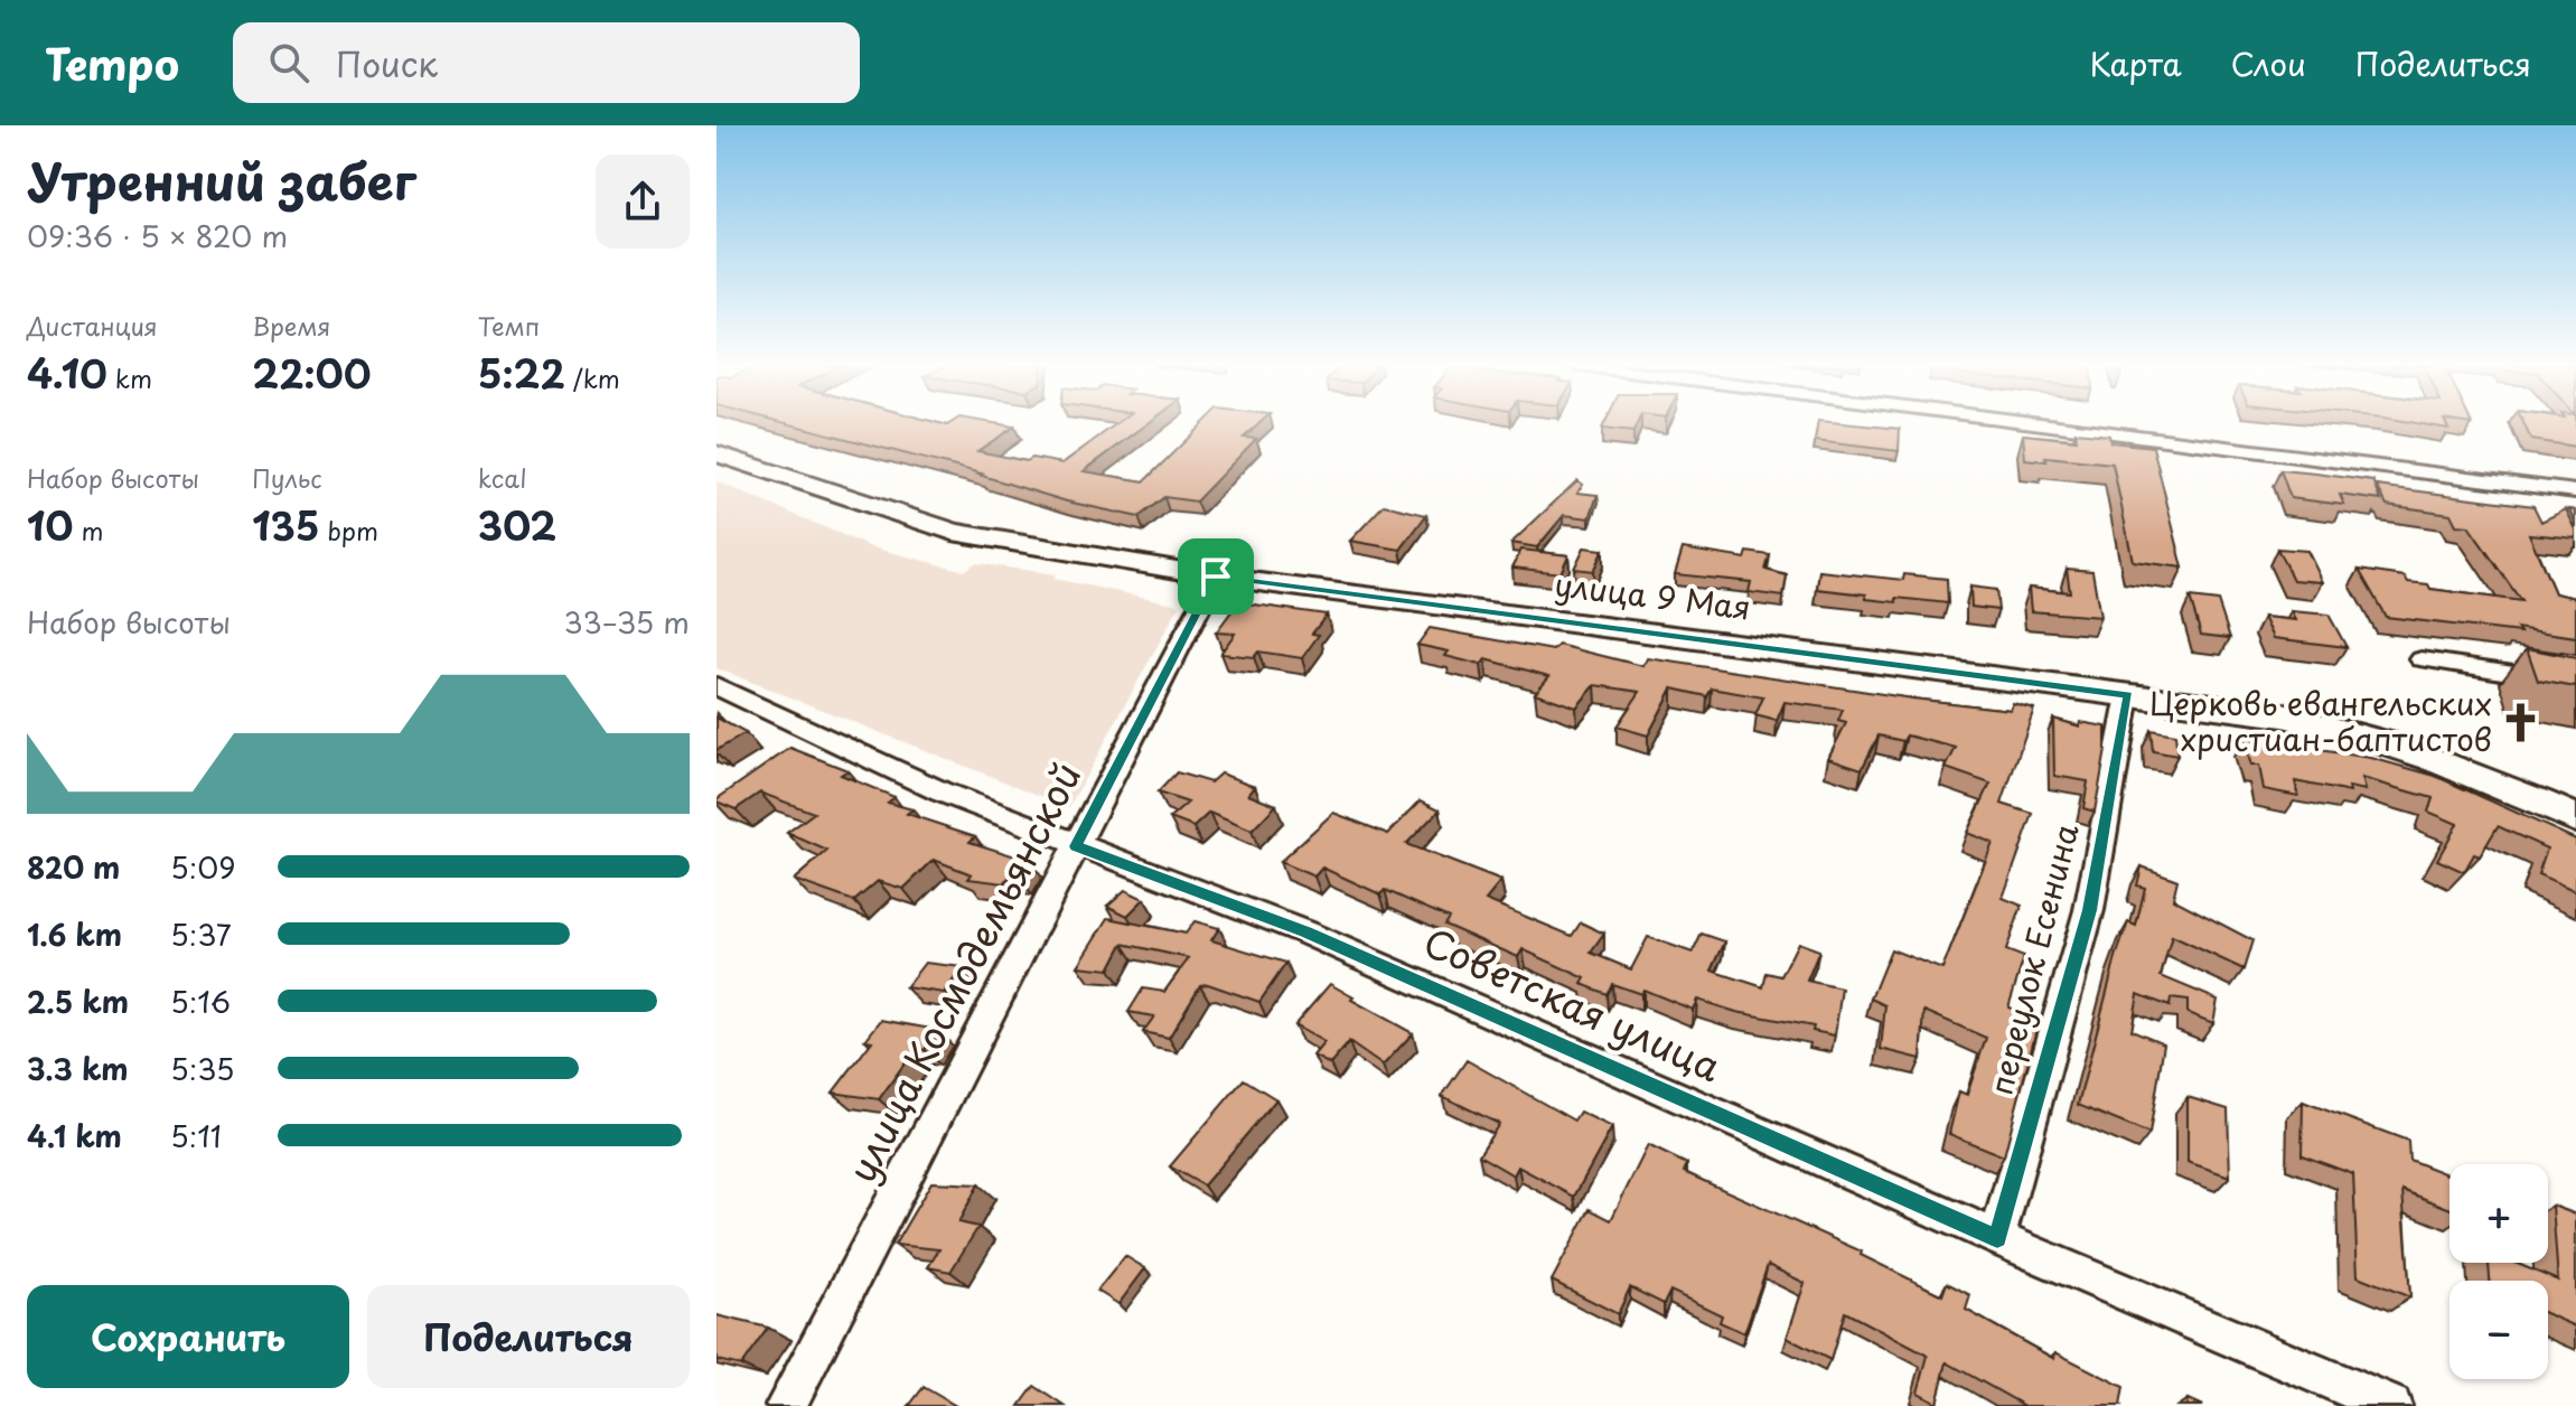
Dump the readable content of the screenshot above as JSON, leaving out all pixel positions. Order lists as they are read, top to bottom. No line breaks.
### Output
{"streets":{"street":["улица 9 Мая","переулок Есенина","улица Космодемьянской","Советская улица"]},"crossings":[["улица 9 Мая","переулок Есенина"],["улица 9 Мая","улица Космодемьянской"],["переулок Есенина","Советская улица"],["улица Космодемьянской","Советская улица"]],"places":{"church":["Церковь евангельских христиан-баптистов"]},"page":{"header":"Tempo","search":"Поиск","nav":["Карта","Слои","Поделиться"],"heading":["Утренний забег","09:36 · 5 × 820 m"],"stats":[["Дистанция","4.10 km"],["Время","22:00"],["Темп","5:22 /km"],["Набор высоты","10 m"],["Пульс","135 bpm"],["kcal","302"]],"chart":["Набор высоты","33–35 m"],"list":[{"name":"820 m","note":"5:09"},{"name":"1.6 km","note":"5:37"},{"name":"2.5 km","note":"5:16"},{"name":"3.3 km","note":"5:35"},{"name":"4.1 km","note":"5:11"}],"map_buttons":["+","−"],"buttons":["Сохранить","Поделиться"]}}
